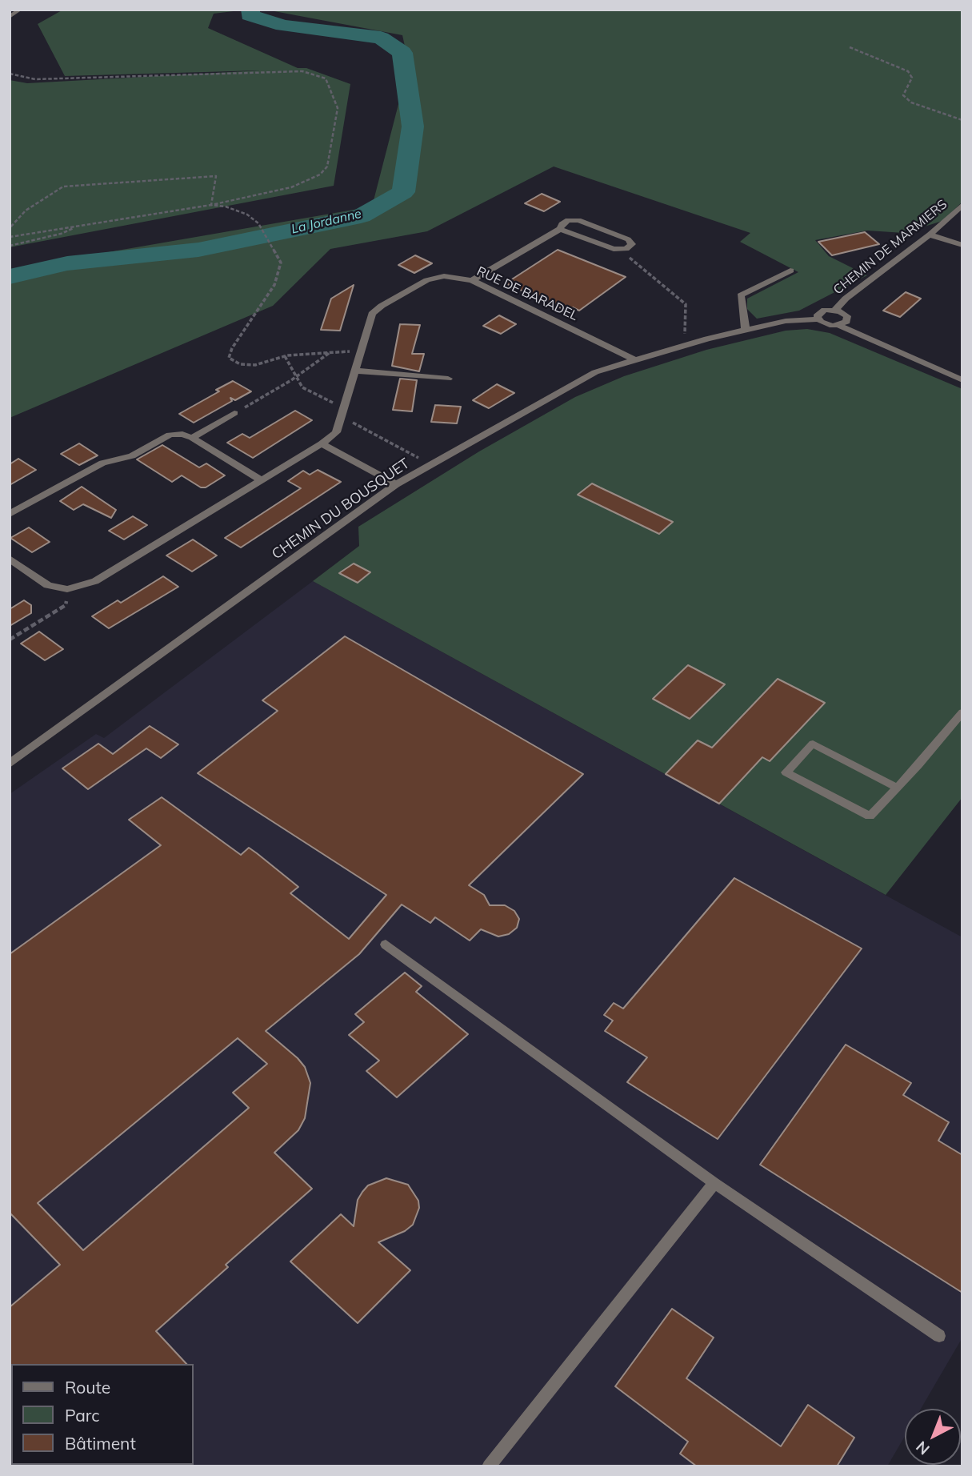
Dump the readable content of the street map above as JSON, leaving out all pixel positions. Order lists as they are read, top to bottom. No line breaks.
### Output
{"streets":{"street":["CHEMIN DE MARMIERS","RUE DE BARADEL","CHEMIN DU BOUSQUET"]},"crossings":[["CHEMIN DE MARMIERS","CHEMIN DU BOUSQUET"],["RUE DE BARADEL","CHEMIN DU BOUSQUET"]],"water":["La Jordanne"],"legend":["Route","Parc","Bâtiment"],"north":"bottom left"}
